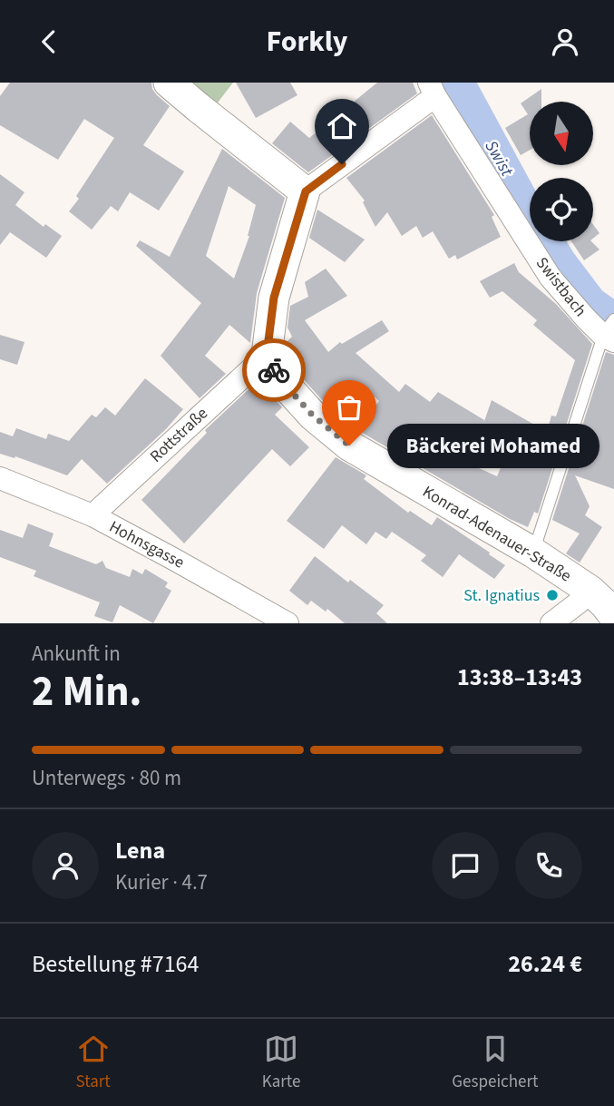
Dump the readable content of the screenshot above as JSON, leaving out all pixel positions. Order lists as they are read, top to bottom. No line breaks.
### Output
{"streets":{"main road":["Konrad-Adenauer-Straße"],"street":["Swistbach","Rottstraße","Hohnsgasse"]},"crossings":[["Rottstraße","Konrad-Adenauer-Straße"],["Rottstraße","Hohnsgasse"]],"water":["Swist"],"places":["Bäckerei Mohamed","St. Ignatius"],"north":"bottom","page":{"header":"Forkly","bubble":"Bäckerei Mohamed","heading":["2 Min.","Ankunft in","13:38–13:43"],"panel":["Lena","Kurier · 4.7","Bestellung #7164","26.24 €"],"bar":"Unterwegs · 80 m","tabs":["Start","Karte","Gespeichert"]}}
